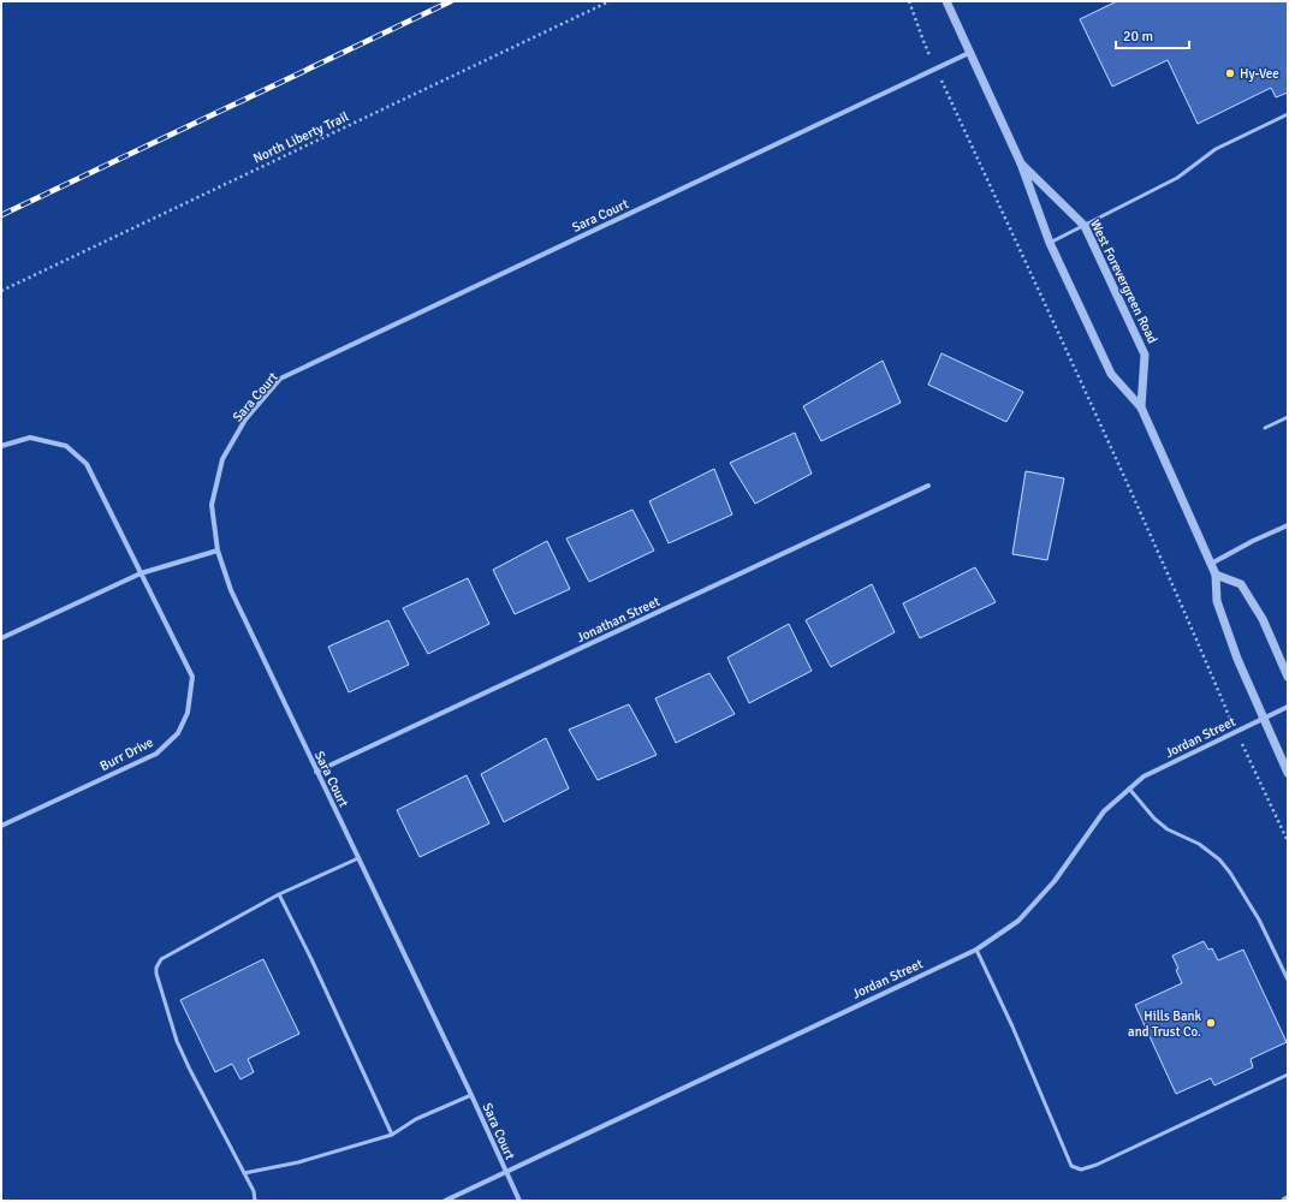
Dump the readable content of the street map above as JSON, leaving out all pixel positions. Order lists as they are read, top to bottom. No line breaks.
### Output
{"streets":{"street":["Sara Court","West Forevergreen Road","Jonathan Street","Jordan Street","Burr Drive"],"path":["North Liberty Trail"]},"crossings":[["Sara Court","West Forevergreen Road"],["Sara Court","Jonathan Street"],["Sara Court","Jordan Street"],["West Forevergreen Road","Jordan Street"]],"places":["Hy-Vee","Hills Bank and Trust Co."],"scale_bar":"20 m"}
